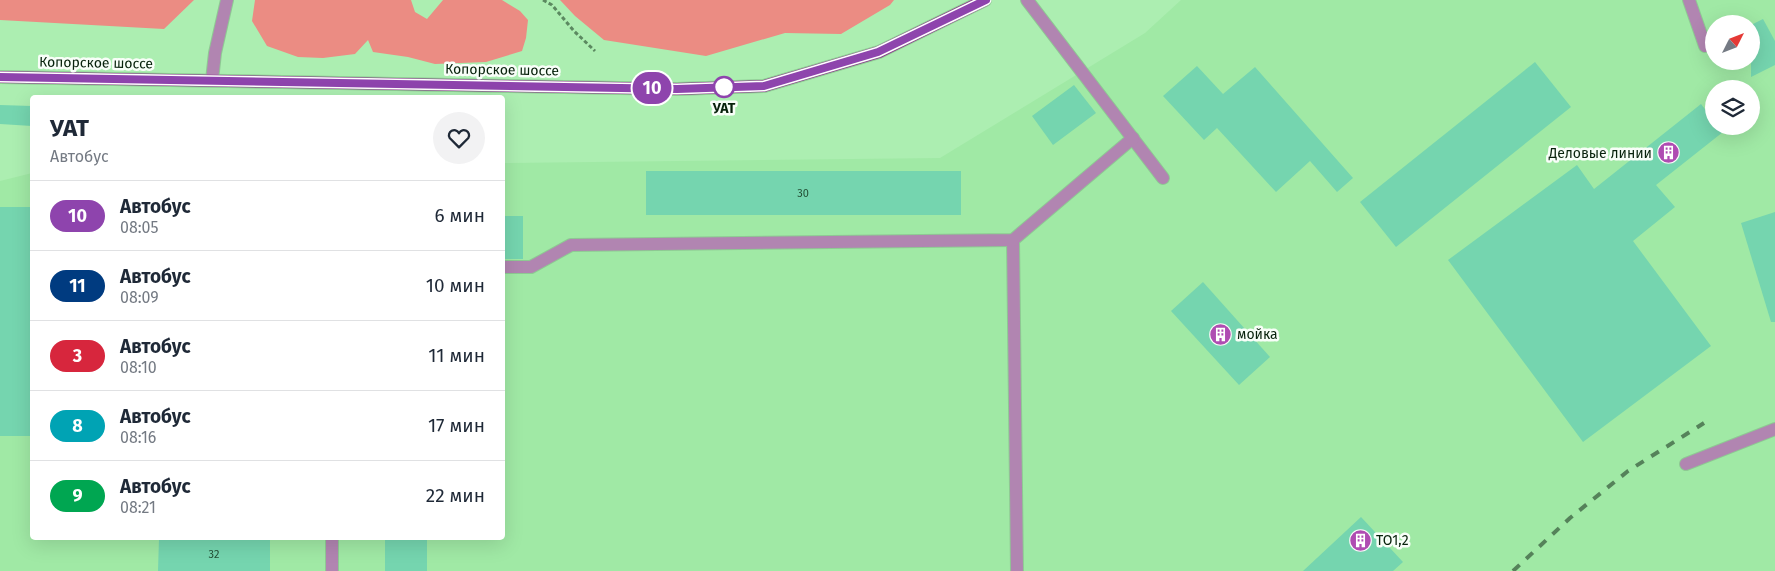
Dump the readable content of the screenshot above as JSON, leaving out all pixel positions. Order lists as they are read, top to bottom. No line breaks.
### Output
{"streets":{"main road":["Копорское шоссе"]},"places":{"other":["УАТ"],"building":["Деловые линии","мойка","ТО1,2"]},"lines":["bus line 10"],"house_numbers":["30","32"],"north":"top right","page":{"on_map":"10","heading":["УАТ","Автобус"],"list":[{"mark":"10","name":"Автобус","note":"08:05","value":"6 мин"},{"mark":"11","name":"Автобус","note":"08:09","value":"10 мин"},{"mark":"3","name":"Автобус","note":"08:10","value":"11 мин"},{"mark":"8","name":"Автобус","note":"08:16","value":"17 мин"},{"mark":"9","name":"Автобус","note":"08:21","value":"22 мин"}]}}
